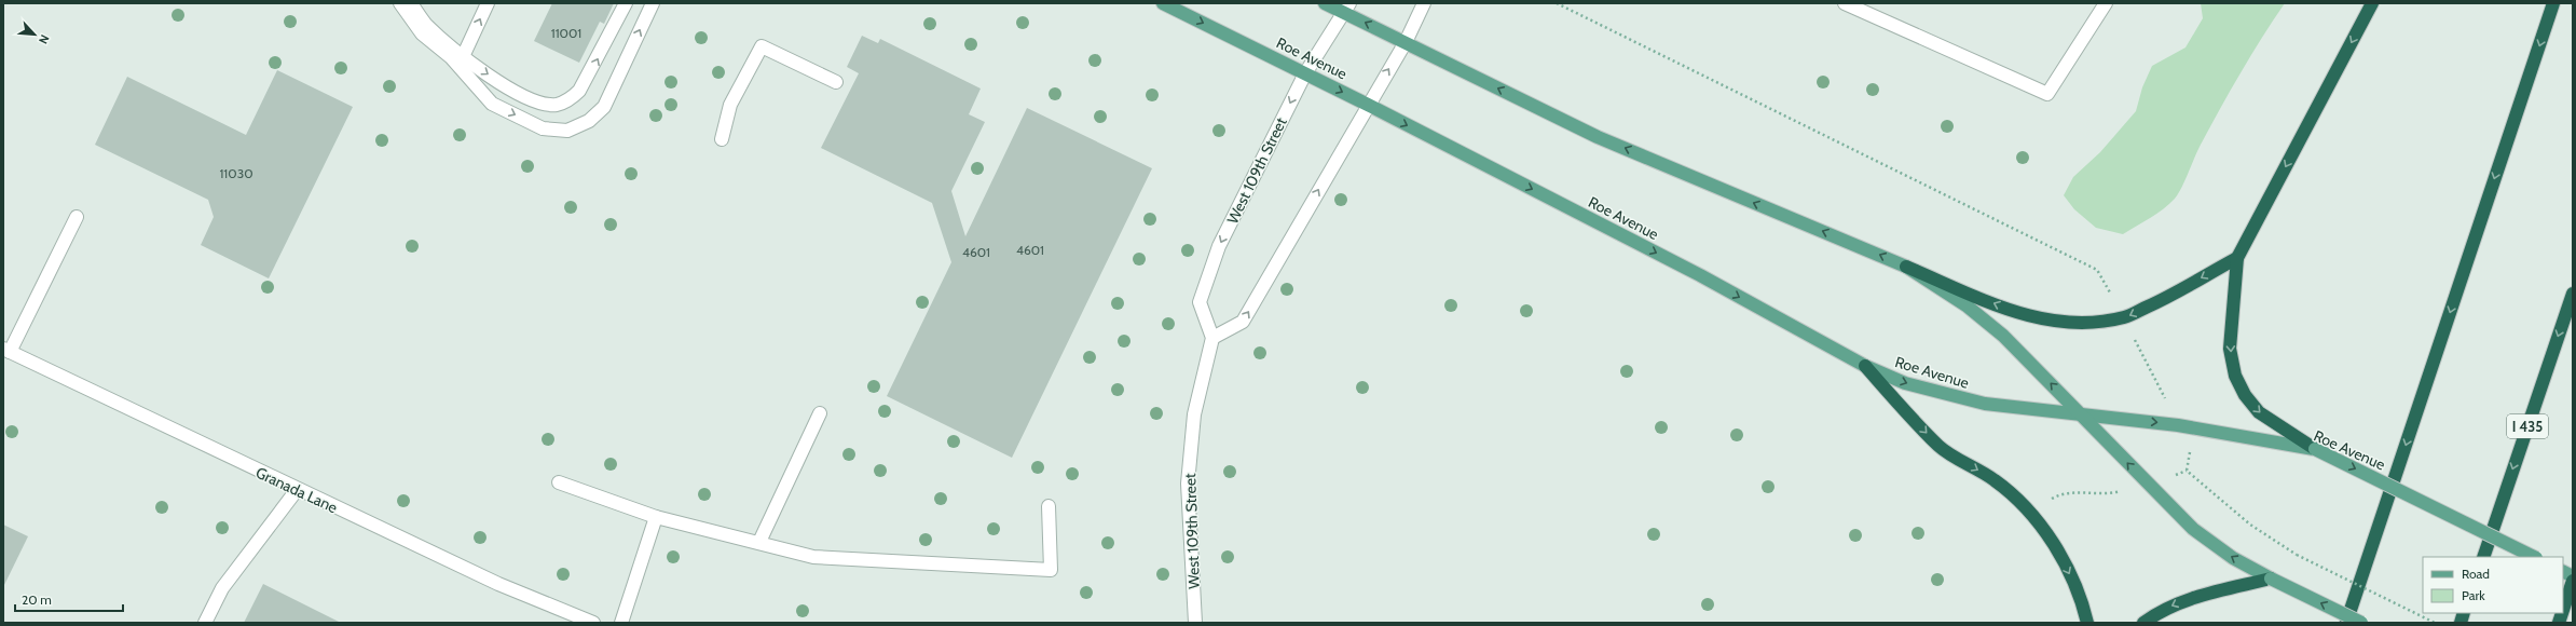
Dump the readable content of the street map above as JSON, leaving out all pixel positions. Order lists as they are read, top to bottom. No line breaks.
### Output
{"streets":{"highway":["I 435"],"main road":["Roe Avenue"],"street":["West 109th Street","Granada Lane"]},"crossings":[["Roe Avenue","West 109th Street"]],"house_numbers":["11001","11030","4601","4601"],"legend":["Road","Park"],"scale_bar":"20 m","north":"bottom right"}
